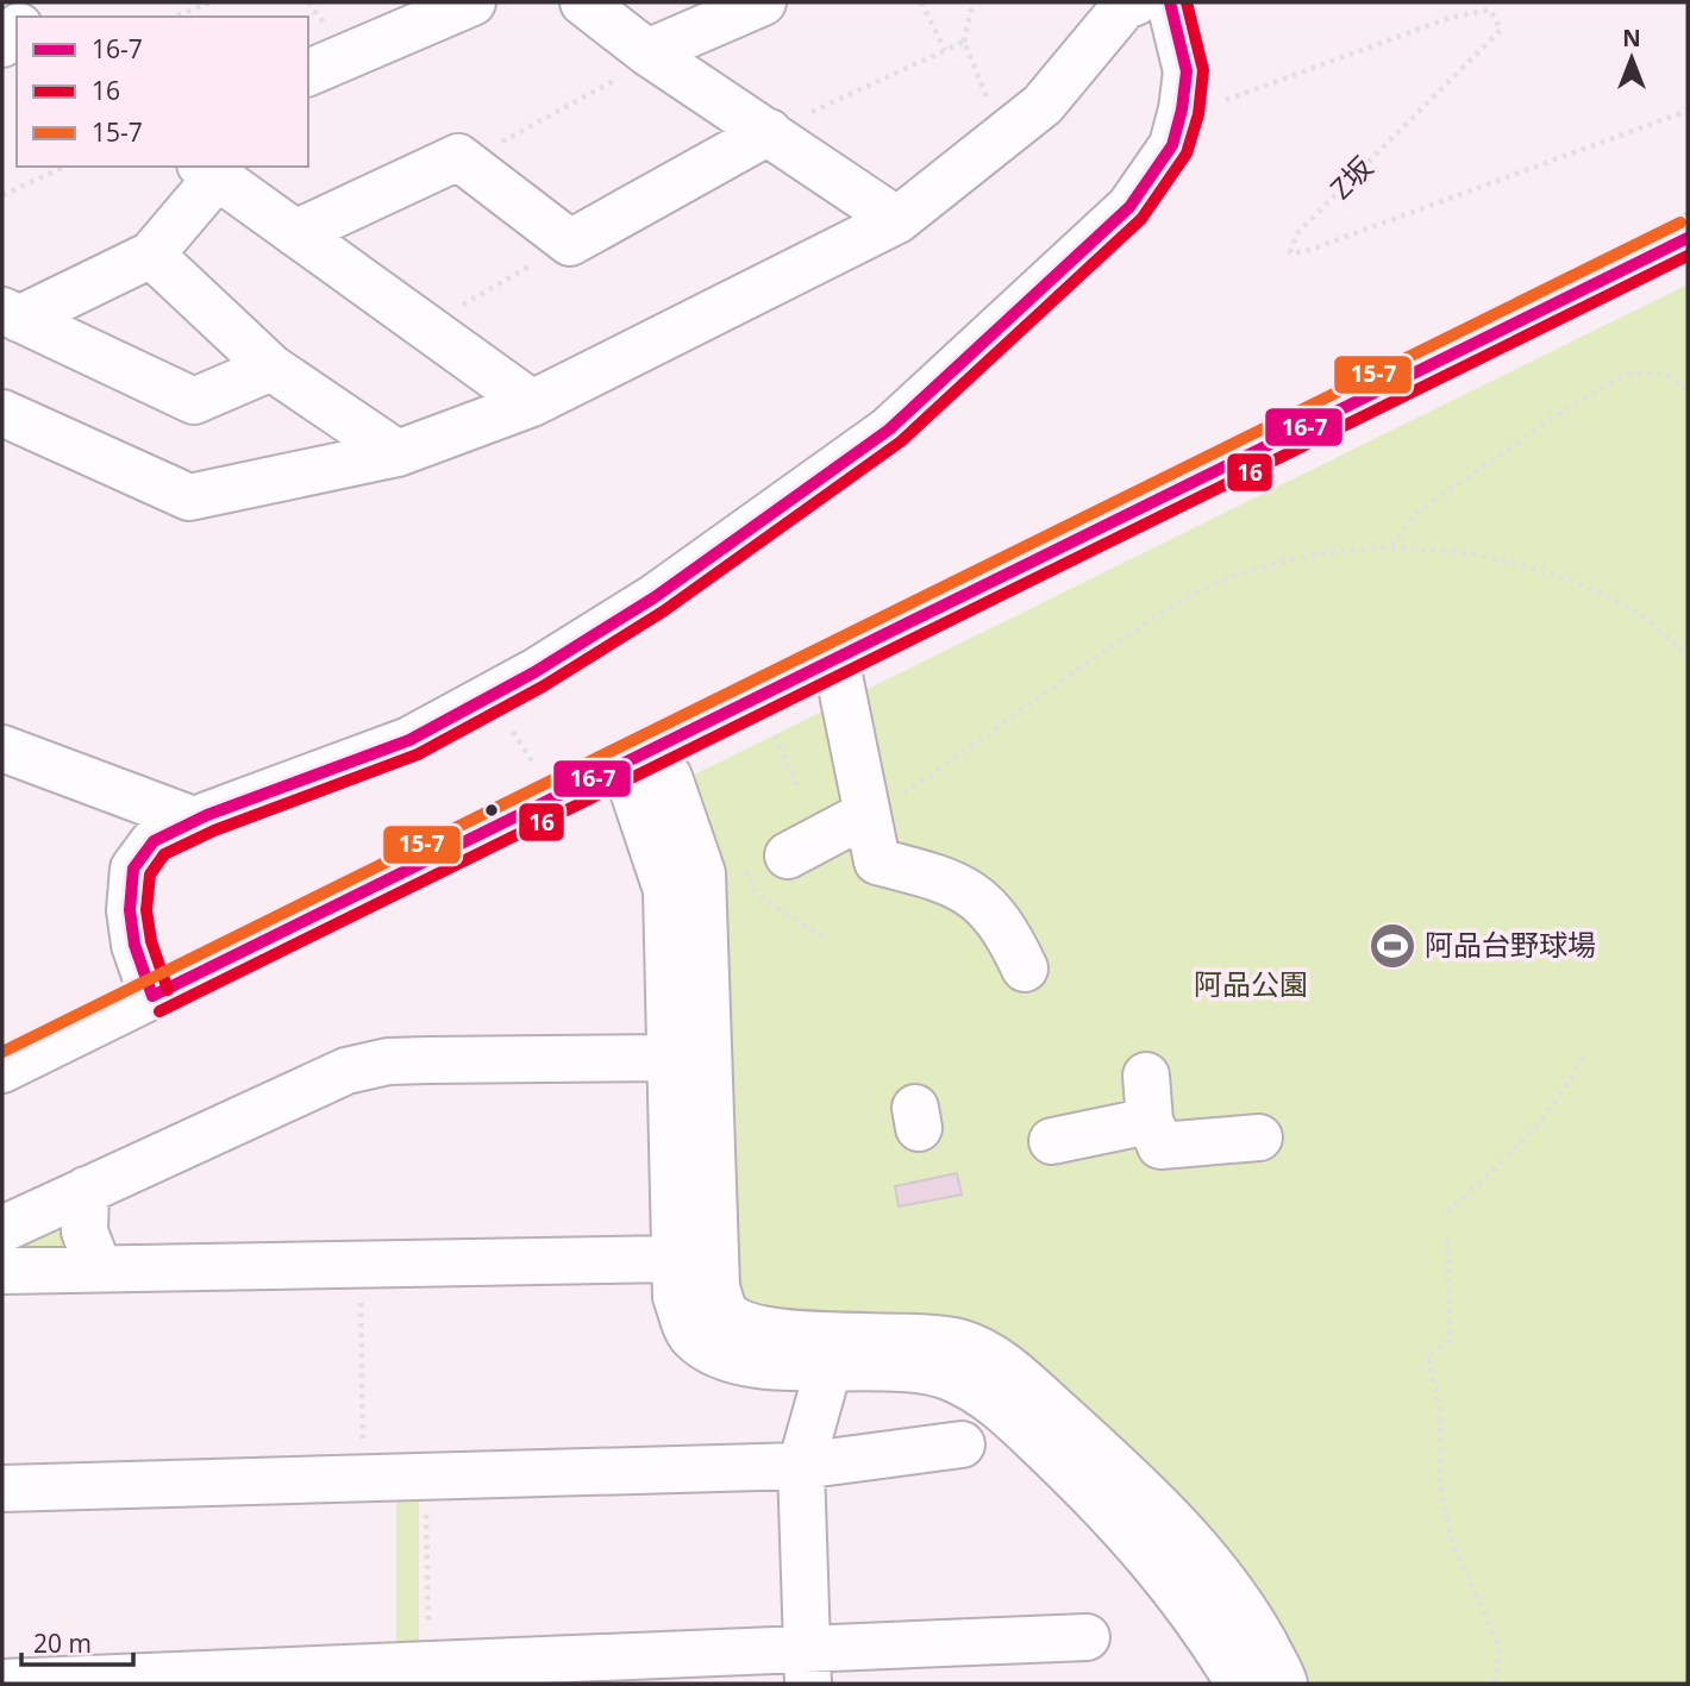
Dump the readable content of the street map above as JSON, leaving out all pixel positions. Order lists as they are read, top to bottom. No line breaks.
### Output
{"streets":{"path":["Z坂"]},"parks":["阿品公園"],"places":{"sports":["阿品台野球場"]},"lines":["transit line 16-7","transit line 16","transit line 15-7"],"legend":["16-7","16","15-7"],"scale_bar":"20 m","north":"top"}
